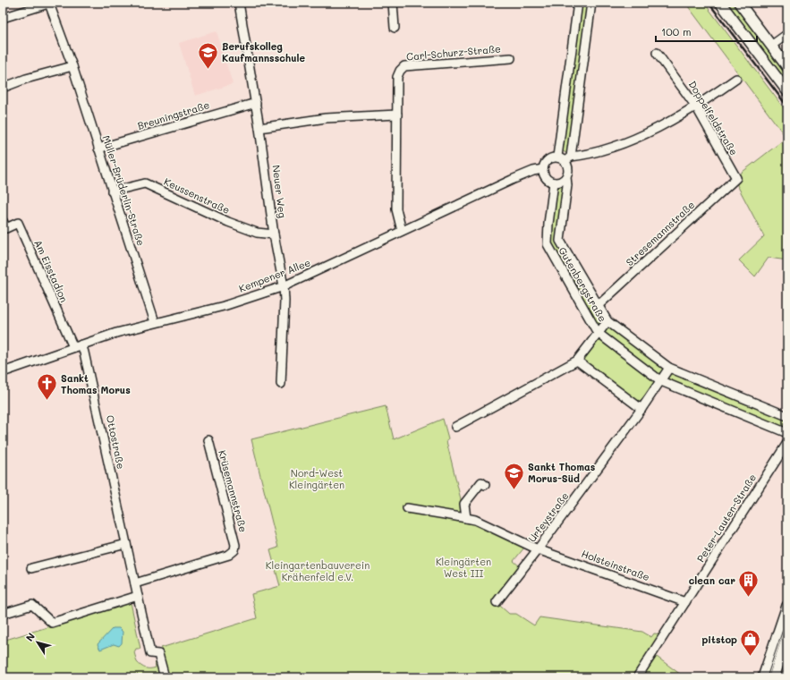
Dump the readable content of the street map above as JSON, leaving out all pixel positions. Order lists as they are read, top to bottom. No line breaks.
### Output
{"streets":{"street":["Carl-Schurz-Straße","Breuningstraße","Doppelfeldstraße","Müller-Brüderlin-Straße","Neuer Weg","Keussenstraße","Stresemannstraße","Am Eisstadion","Kempener Allee","Gutenbergstraße","Ottostraße","Krüsemannstraße","Urfeystraße","Peter-Lauten-Straße","Holsteinstraße"]},"crossings":[["Carl-Schurz-Straße","Kempener Allee"],["Breuningstraße","Müller-Brüderlin-Straße"],["Breuningstraße","Neuer Weg"],["Doppelfeldstraße","Stresemannstraße"],["Müller-Brüderlin-Straße","Keussenstraße"],["Müller-Brüderlin-Straße","Kempener Allee"],["Neuer Weg","Keussenstraße"],["Neuer Weg","Kempener Allee"],["Stresemannstraße","Gutenbergstraße"],["Am Eisstadion","Kempener Allee"],["Am Eisstadion","Ottostraße"],["Kempener Allee","Gutenbergstraße"],["Kempener Allee","Ottostraße"],["Gutenbergstraße","Urfeystraße"],["Ottostraße","Krüsemannstraße"],["Urfeystraße","Holsteinstraße"],["Peter-Lauten-Straße","Holsteinstraße"]],"parks":["Nord-West Kleingärten","Kleingärten West III","Kleingartenbauverein Krähenfeld e.V."],"places":{"school or university":["Berufskolleg Kaufmannsschule","Sankt Thomas Morus-Süd"],"church":["Sankt Thomas Morus"],"building":["clean car"],"shop":["pitstop"]},"scale_bar":"100 m","north":"top left"}
